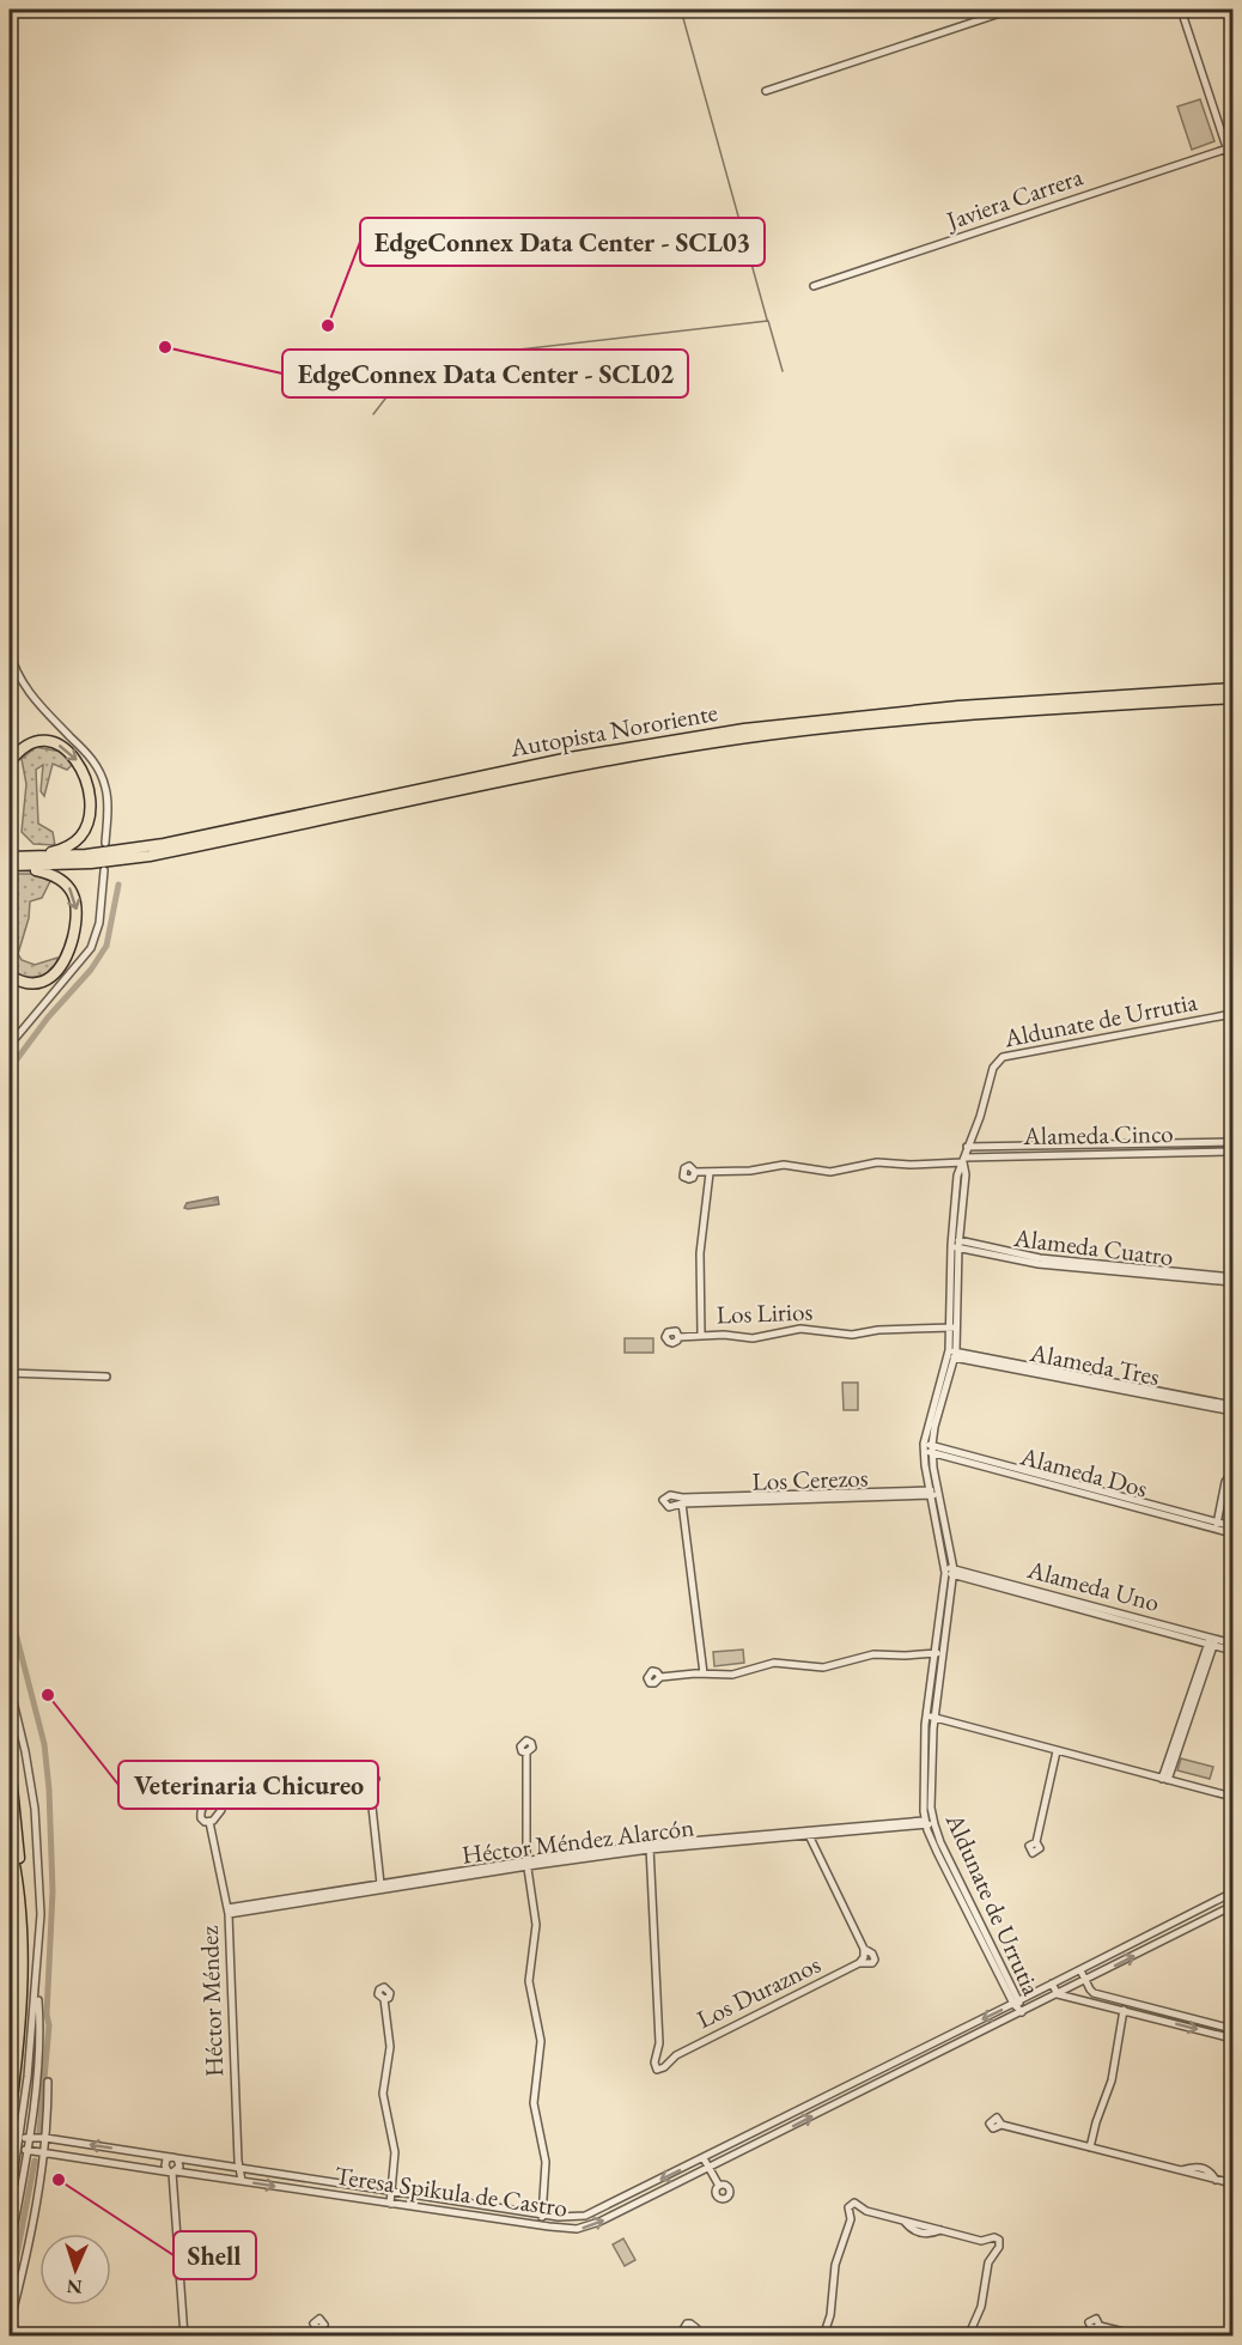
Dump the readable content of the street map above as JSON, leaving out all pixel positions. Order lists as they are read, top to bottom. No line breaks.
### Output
{"streets":{"highway":["Autopista Nororiente"],"street":["Javiera Carrera","Aldunate de Urrutia","Alameda Cinco","Alameda Cuatro","Los Lirios","Alameda Tres","Alameda Dos","Los Cerezos","Alameda Uno","Héctor Méndez Alarcón","Los Duraznos","Héctor Méndez","Teresa Spikula de Castro"]},"crossings":[["Aldunate de Urrutia","Alameda Cinco"],["Aldunate de Urrutia","Alameda Cuatro"],["Aldunate de Urrutia","Los Lirios"],["Aldunate de Urrutia","Alameda Tres"],["Aldunate de Urrutia","Alameda Dos"],["Aldunate de Urrutia","Los Cerezos"],["Aldunate de Urrutia","Alameda Uno"],["Aldunate de Urrutia","Héctor Méndez Alarcón"],["Aldunate de Urrutia","Teresa Spikula de Castro"],["Héctor Méndez Alarcón","Los Duraznos"],["Héctor Méndez Alarcón","Héctor Méndez"],["Héctor Méndez","Teresa Spikula de Castro"]],"places":["EdgeConnex Data Center - SCL03","EdgeConnex Data Center - SCL02","Veterinaria Chicureo","Shell"],"north":"bottom"}
